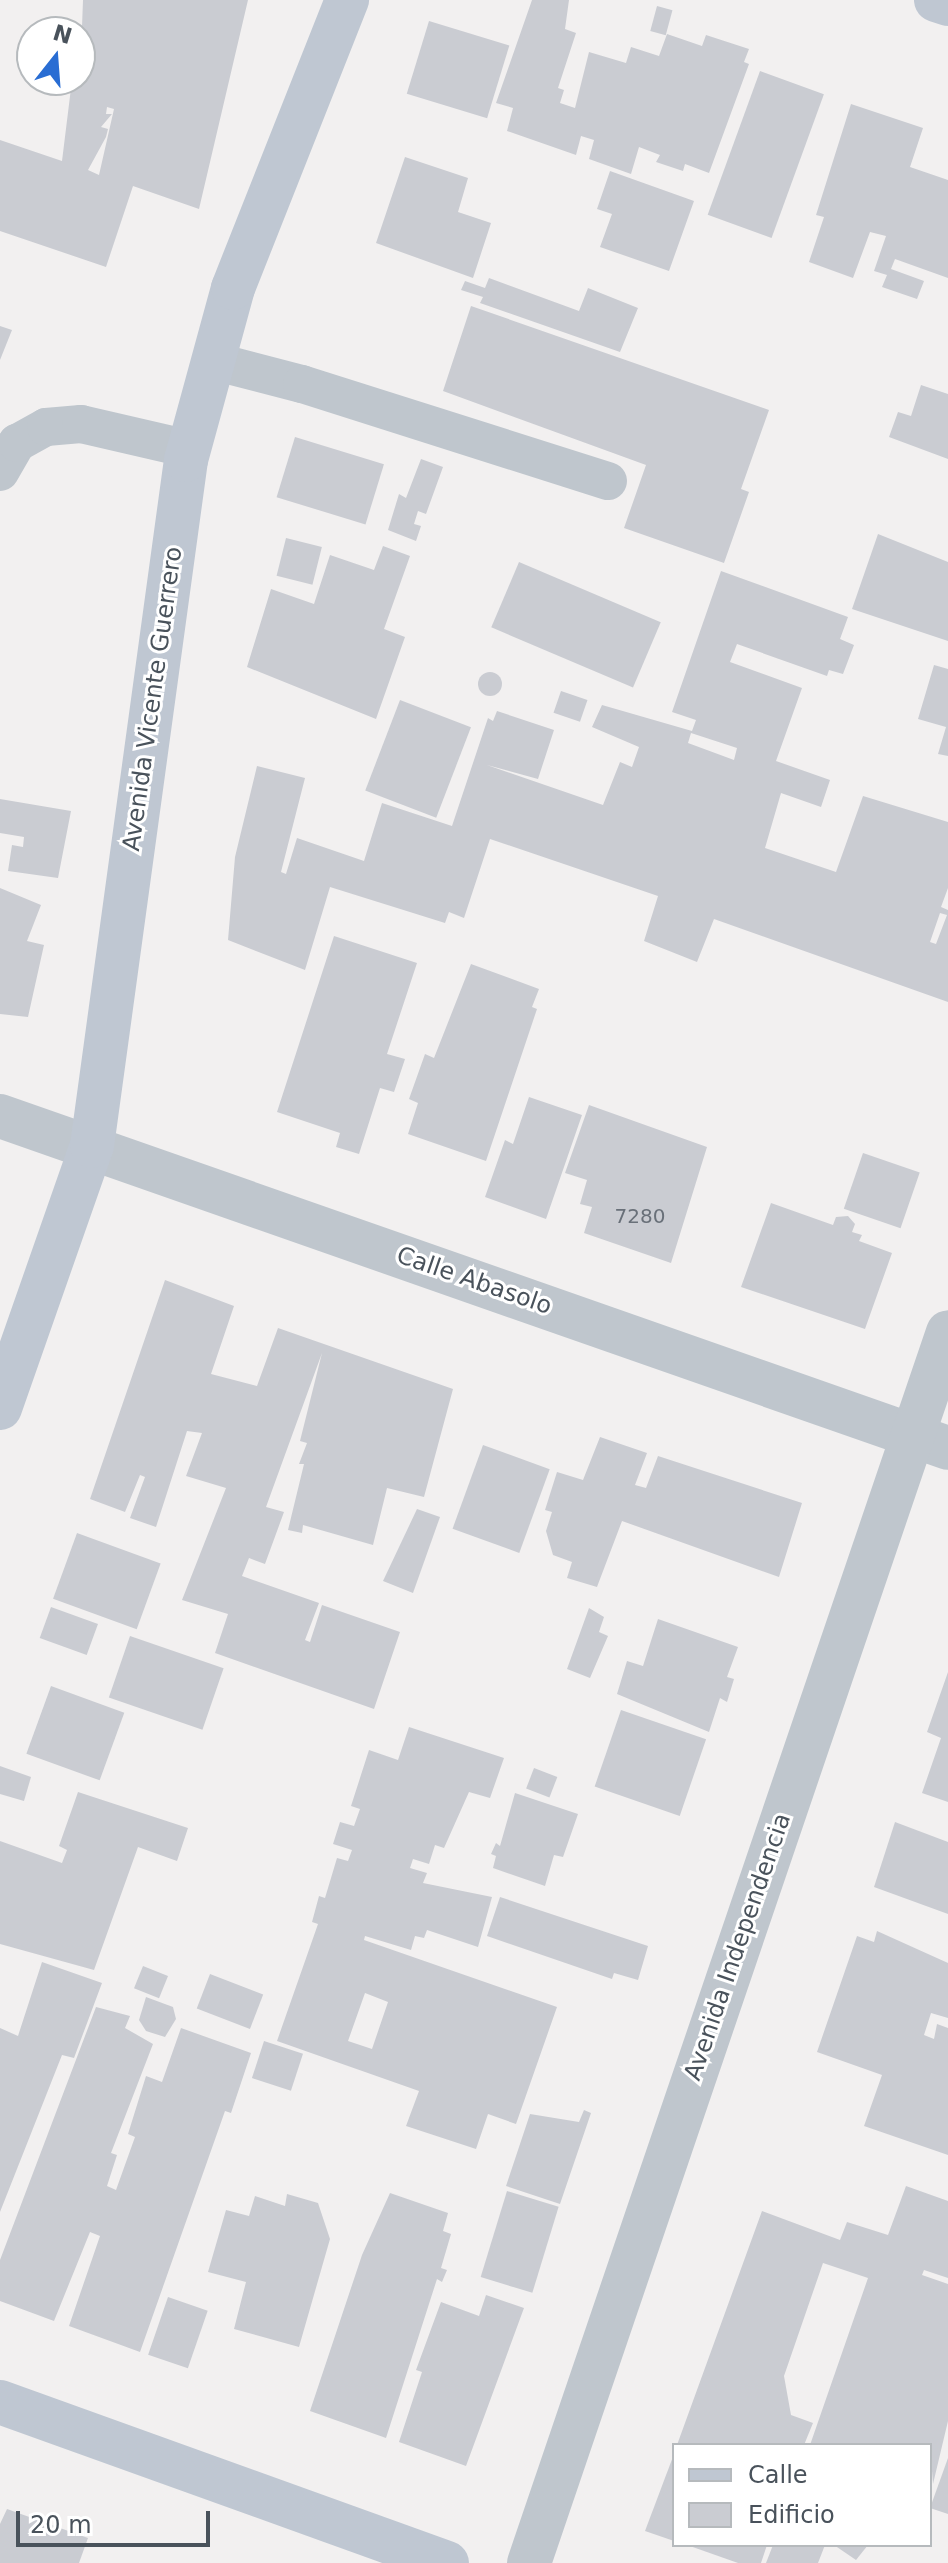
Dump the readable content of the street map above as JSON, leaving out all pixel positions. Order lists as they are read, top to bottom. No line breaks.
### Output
{"streets":{"street":["Avenida Vicente Guerrero","Calle Abasolo","Avenida Independencia"]},"crossings":[["Avenida Vicente Guerrero","Calle Abasolo"],["Calle Abasolo","Avenida Independencia"]],"house_numbers":["7280"],"legend":["Calle","Edificio"],"scale_bar":"20 m","north":"top"}
